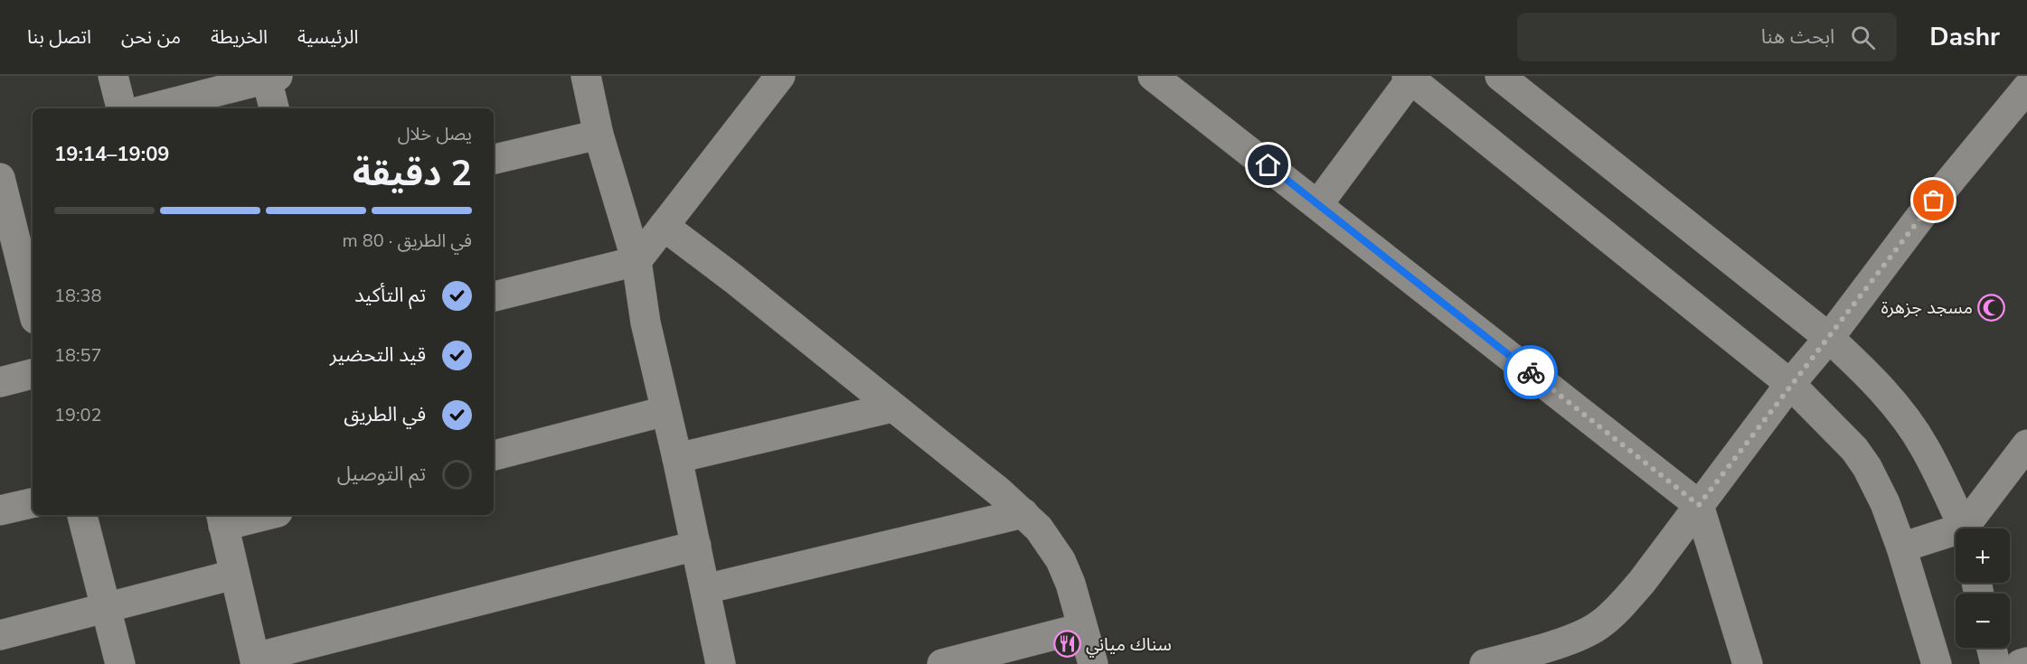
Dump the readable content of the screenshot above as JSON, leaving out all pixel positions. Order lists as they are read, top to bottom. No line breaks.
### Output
{"places":{"mosque":["مسجد جزهرة"],"restaurant":["سناك مياني"]},"page":{"header":"Dashr","search":"ابحث هنا","nav":["الرئيسية","الخريطة","من نحن","اتصل بنا"],"heading":["2 دقيقة","يصل خلال","19:09–19:14"],"bar":"في الطريق · 80 m","list":[["تم التأكيد","18:38"],["قيد التحضير","18:57"],["في الطريق","19:02"],"تم التوصيل"],"map_buttons":["+","−"]}}
